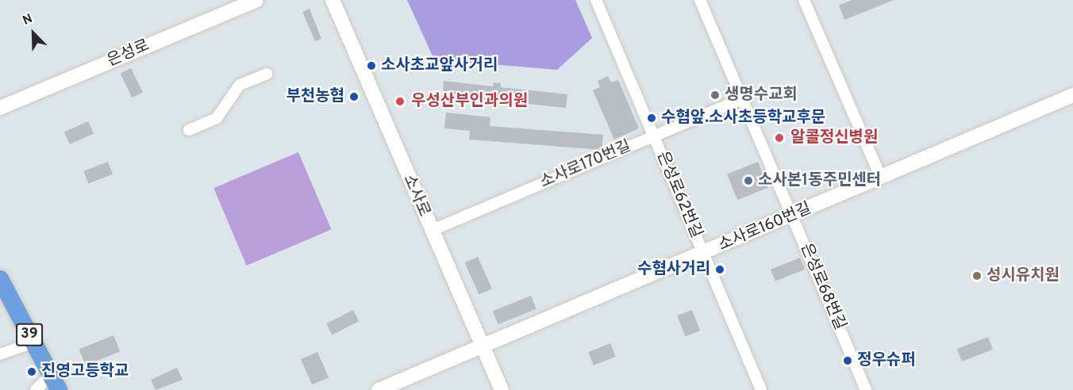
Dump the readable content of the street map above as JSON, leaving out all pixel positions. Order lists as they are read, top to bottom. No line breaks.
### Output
{"streets":{"main road":["39"],"street":["은성로","소사로170번길","은성로62번길","소사로","소사로160번길","은성로68번길"]},"crossings":[["소사로170번길","은성로62번길"],["소사로170번길","소사로"],["소사로170번길","은성로68번길"],["은성로62번길","소사로160번길"],["소사로","소사로160번길"],["소사로160번길","은성로68번길"]],"places":["소사초교앞사거리","생명수교회","부천농협","우성산부인과의원","수협앞.소사초등학교후문","알콜정신병원","소사본1동주민센터","수협사거리","성시유치원","정우슈퍼","진영고등학교"],"north":"top left"}
